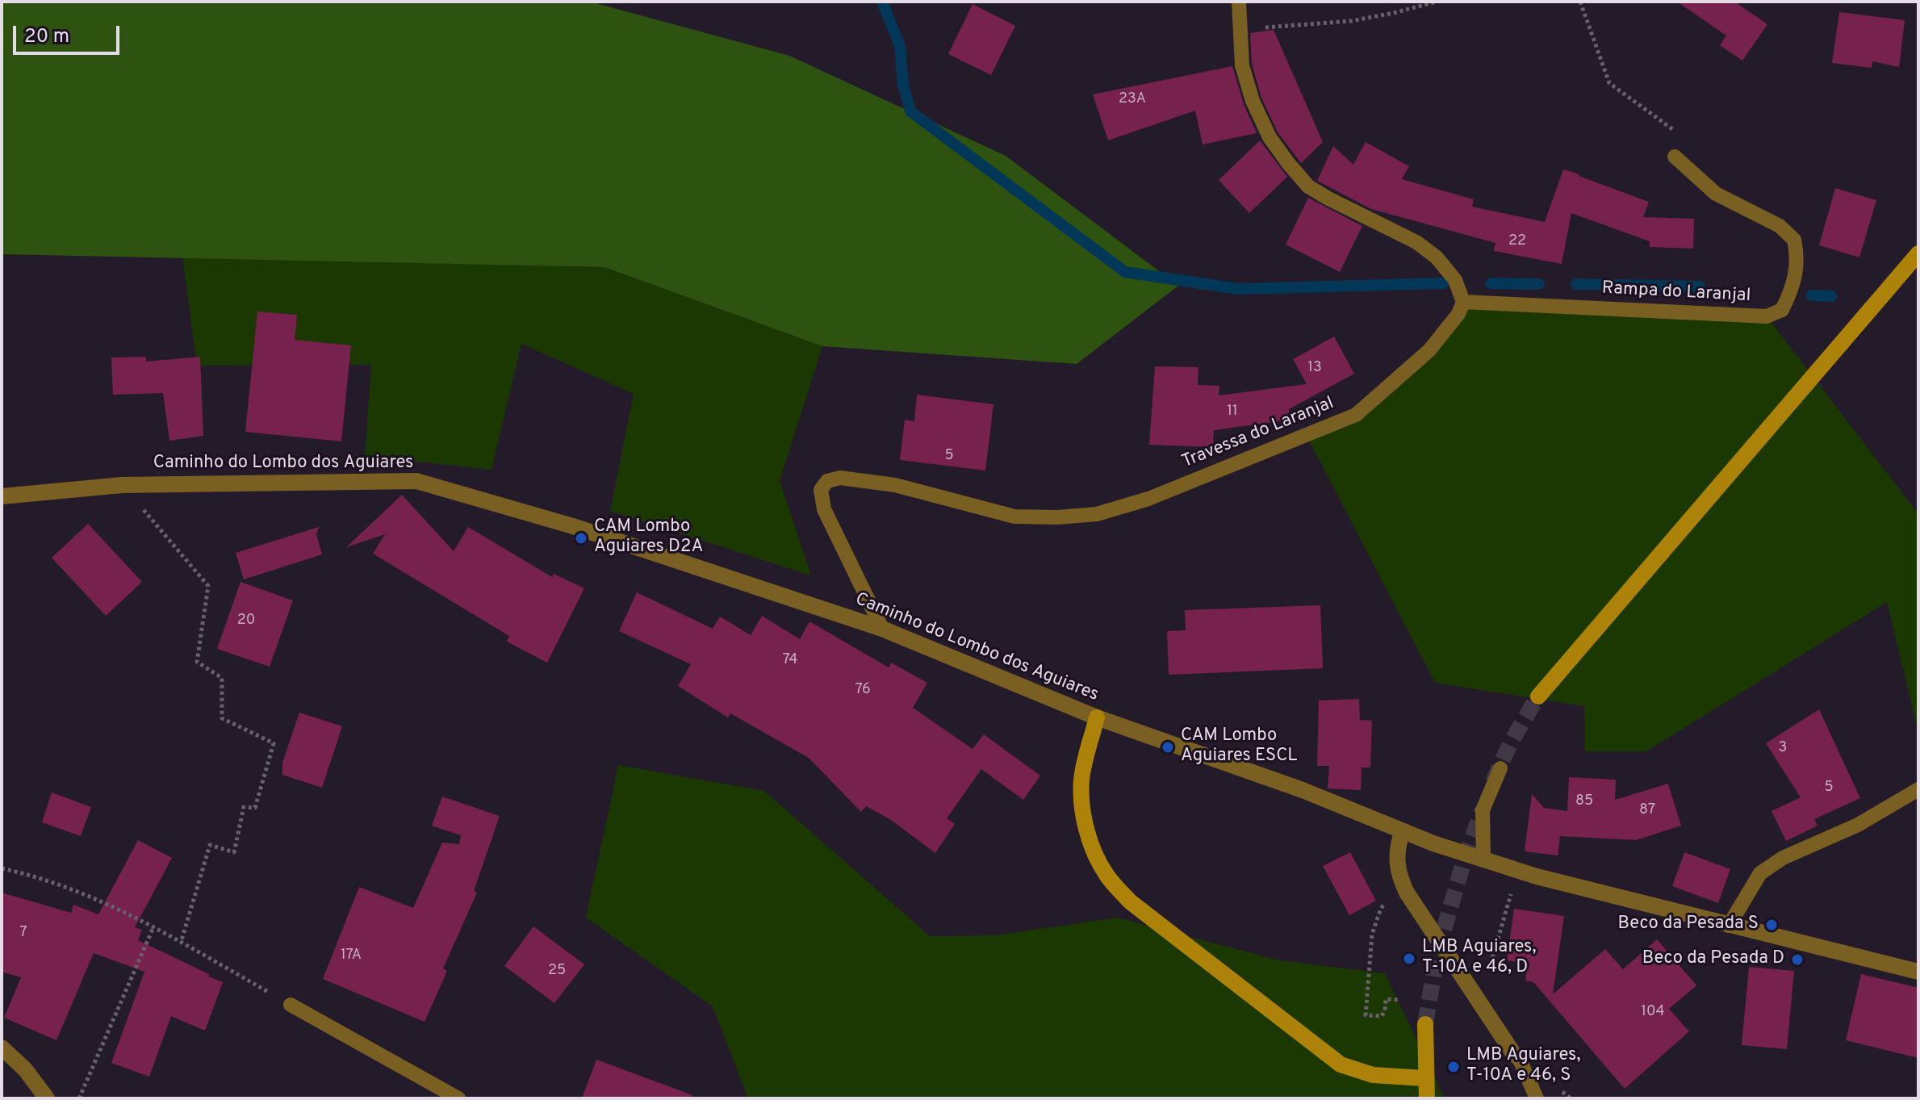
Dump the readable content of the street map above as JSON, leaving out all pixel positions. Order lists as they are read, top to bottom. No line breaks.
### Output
{"streets":{"street":["Caminho do Lombo dos Aguiares"],"lane":["Rampa do Laranjal","Travessa do Laranjal"]},"crossings":[["Rampa do Laranjal","Travessa do Laranjal"],["Travessa do Laranjal","Caminho do Lombo dos Aguiares"]],"places":["CAM Lombo Aguiares D2A","CAM Lombo Aguiares ESCL","Beco da Pesada S","LMB Aguiares, T-10A e 46, D","Beco da Pesada D","LMB Aguiares, T-10A e 46, S"],"house_numbers":["23A","22","13","11","5","20","74","76","3","5","85","87","7","17A","25","104"],"scale_bar":"20 m"}
